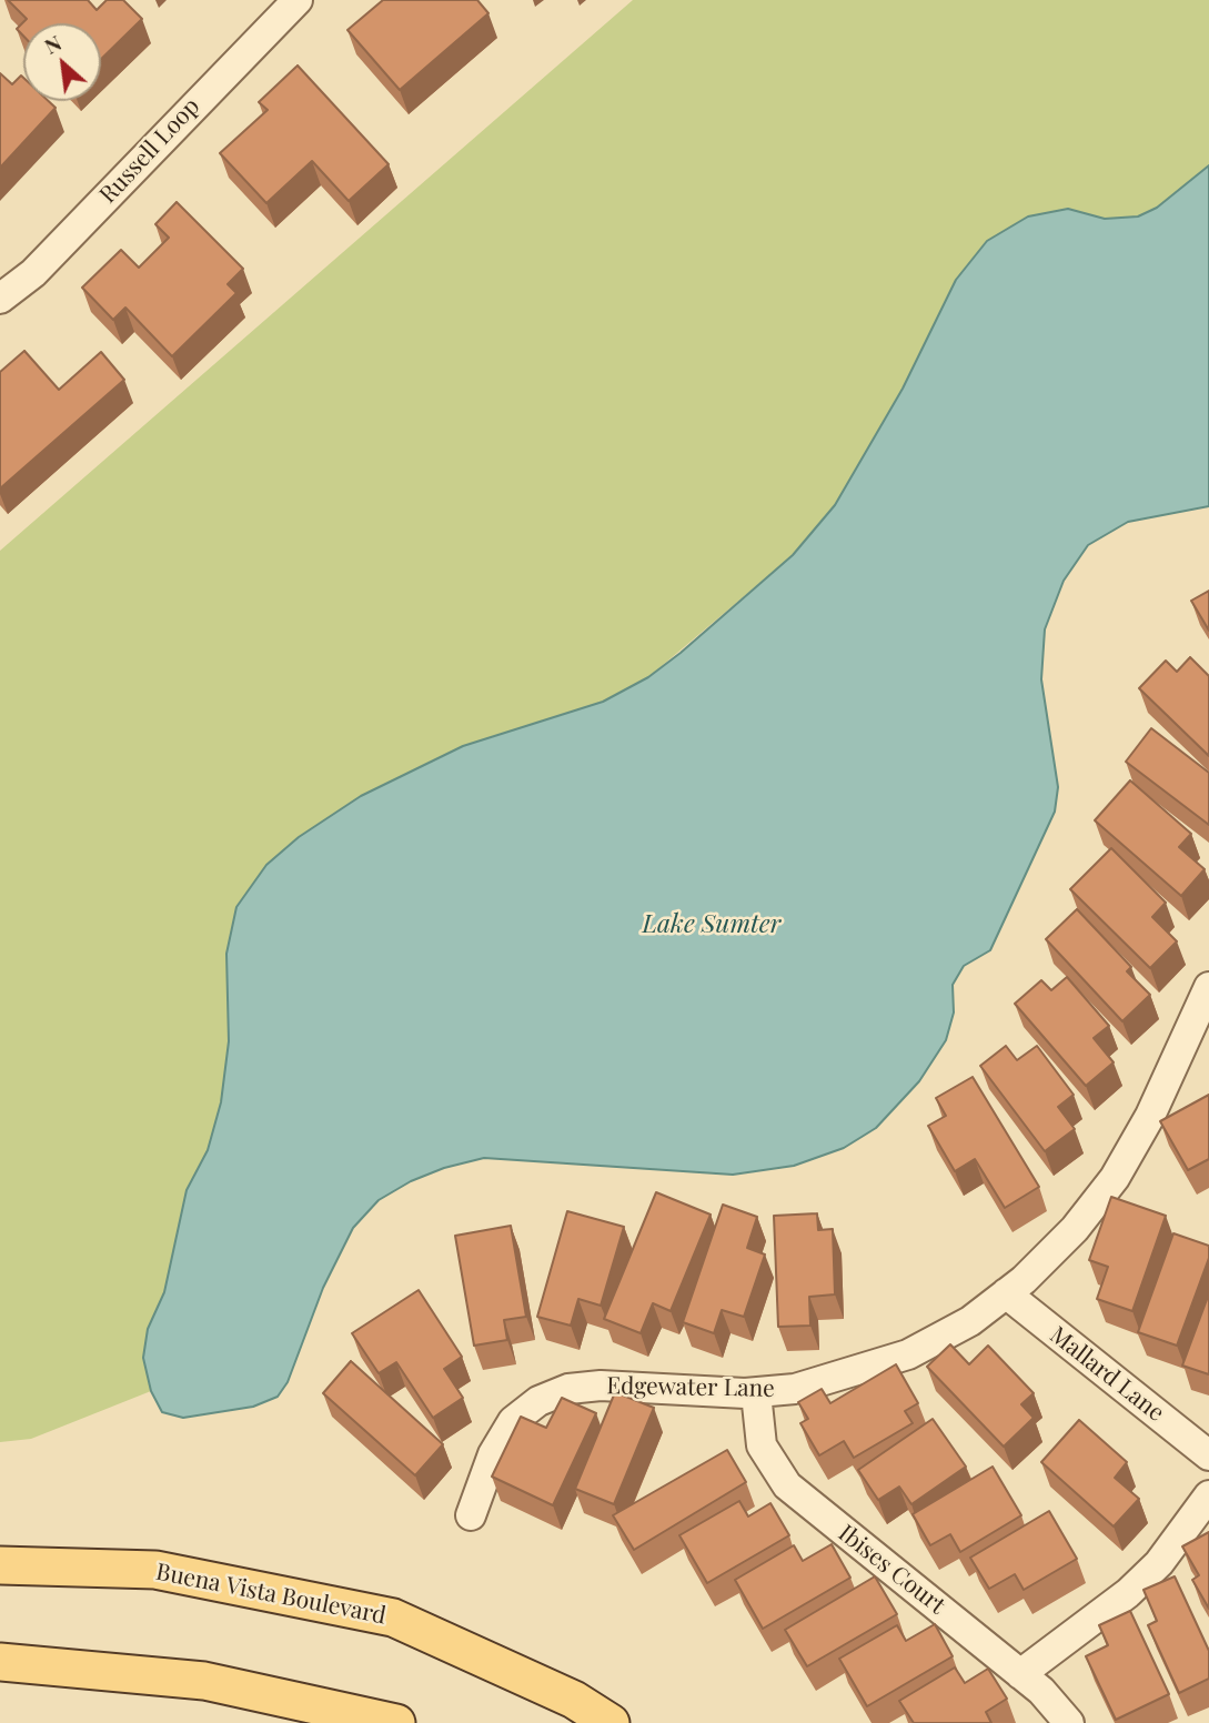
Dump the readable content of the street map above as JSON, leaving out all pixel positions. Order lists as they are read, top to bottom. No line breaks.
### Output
{"streets":{"main road":["Buena Vista Boulevard"],"street":["Russell Loop","Mallard Lane","Edgewater Lane","Ibises Court"]},"crossings":[["Mallard Lane","Edgewater Lane"],["Edgewater Lane","Ibises Court"]],"water":["Lake Sumter"],"north":"top left"}
